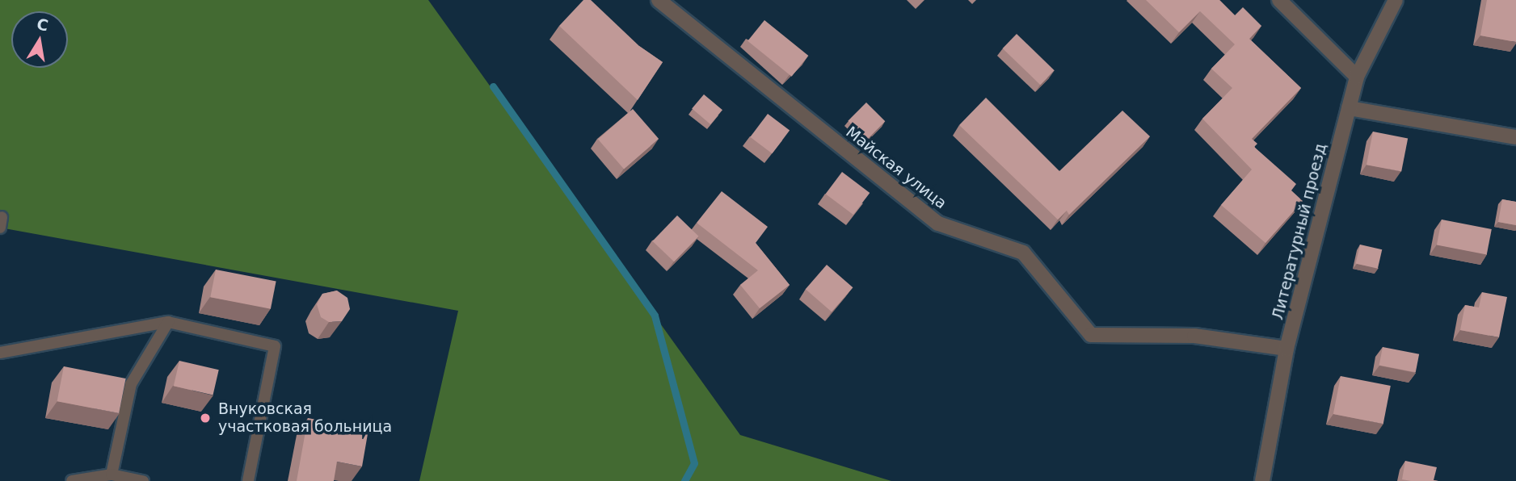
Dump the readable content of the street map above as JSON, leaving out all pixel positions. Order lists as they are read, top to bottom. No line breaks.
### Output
{"streets":{"street":["Майская улица","Литературный проезд"]},"crossings":[["Майская улица","Литературный проезд"]],"places":["Внуковская участковая больница"],"north":"top"}
